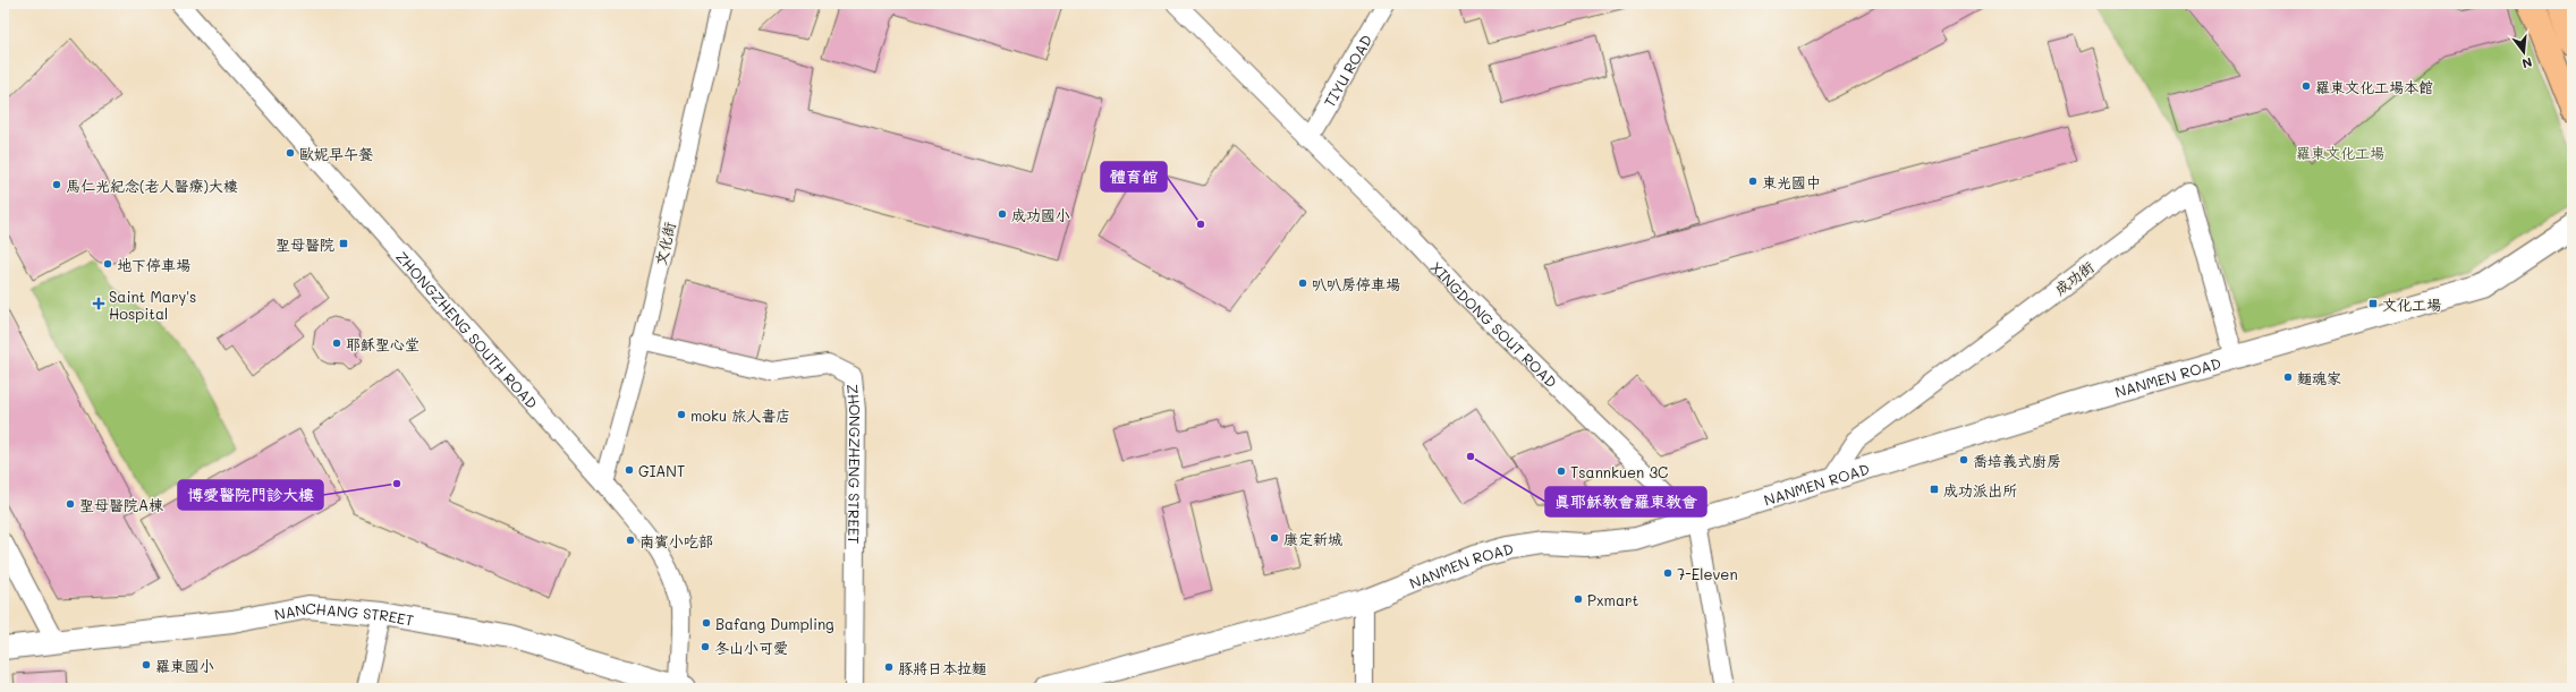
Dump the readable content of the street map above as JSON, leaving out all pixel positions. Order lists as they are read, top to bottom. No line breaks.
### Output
{"streets":{"street":["TIYU ROAD","文化街","成功街","XINGDONG SOUT ROAD","ZHONGZHENG SOUTH ROAD","NANMEN ROAD","ZHONGZHENG STREET","NANCHANG STREET"]},"crossings":[["TIYU ROAD","XINGDONG SOUT ROAD"],["文化街","ZHONGZHENG SOUTH ROAD"],["文化街","ZHONGZHENG STREET"],["成功街","NANMEN ROAD"],["XINGDONG SOUT ROAD","NANMEN ROAD"],["ZHONGZHENG SOUTH ROAD","NANCHANG STREET"]],"parks":["羅東文化工場"],"places":{"other":["羅東文化工場本館","歐妮早午餐","東光國中","馬仁光紀念(老人醫療)大樓","成功國小","體育館","地下停車場","叭叭房停車場","耶穌聖心堂","麵魂家","moku 旅人書店","真耶穌教會羅東教會","喬培義式廚房","GIANT","Tsannkuen 3C","博愛醫院門診大樓","聖母醫院A棟","康定新城","南賓小吃部","7-Eleven","Pxmart","Bafang Dumpling","冬山小可愛","羅東國小","豚將日本拉麵"],"transit":["聖母醫院","文化工場","成功派出所"],"health":["Saint Mary's Hospital"]},"north":"bottom"}
